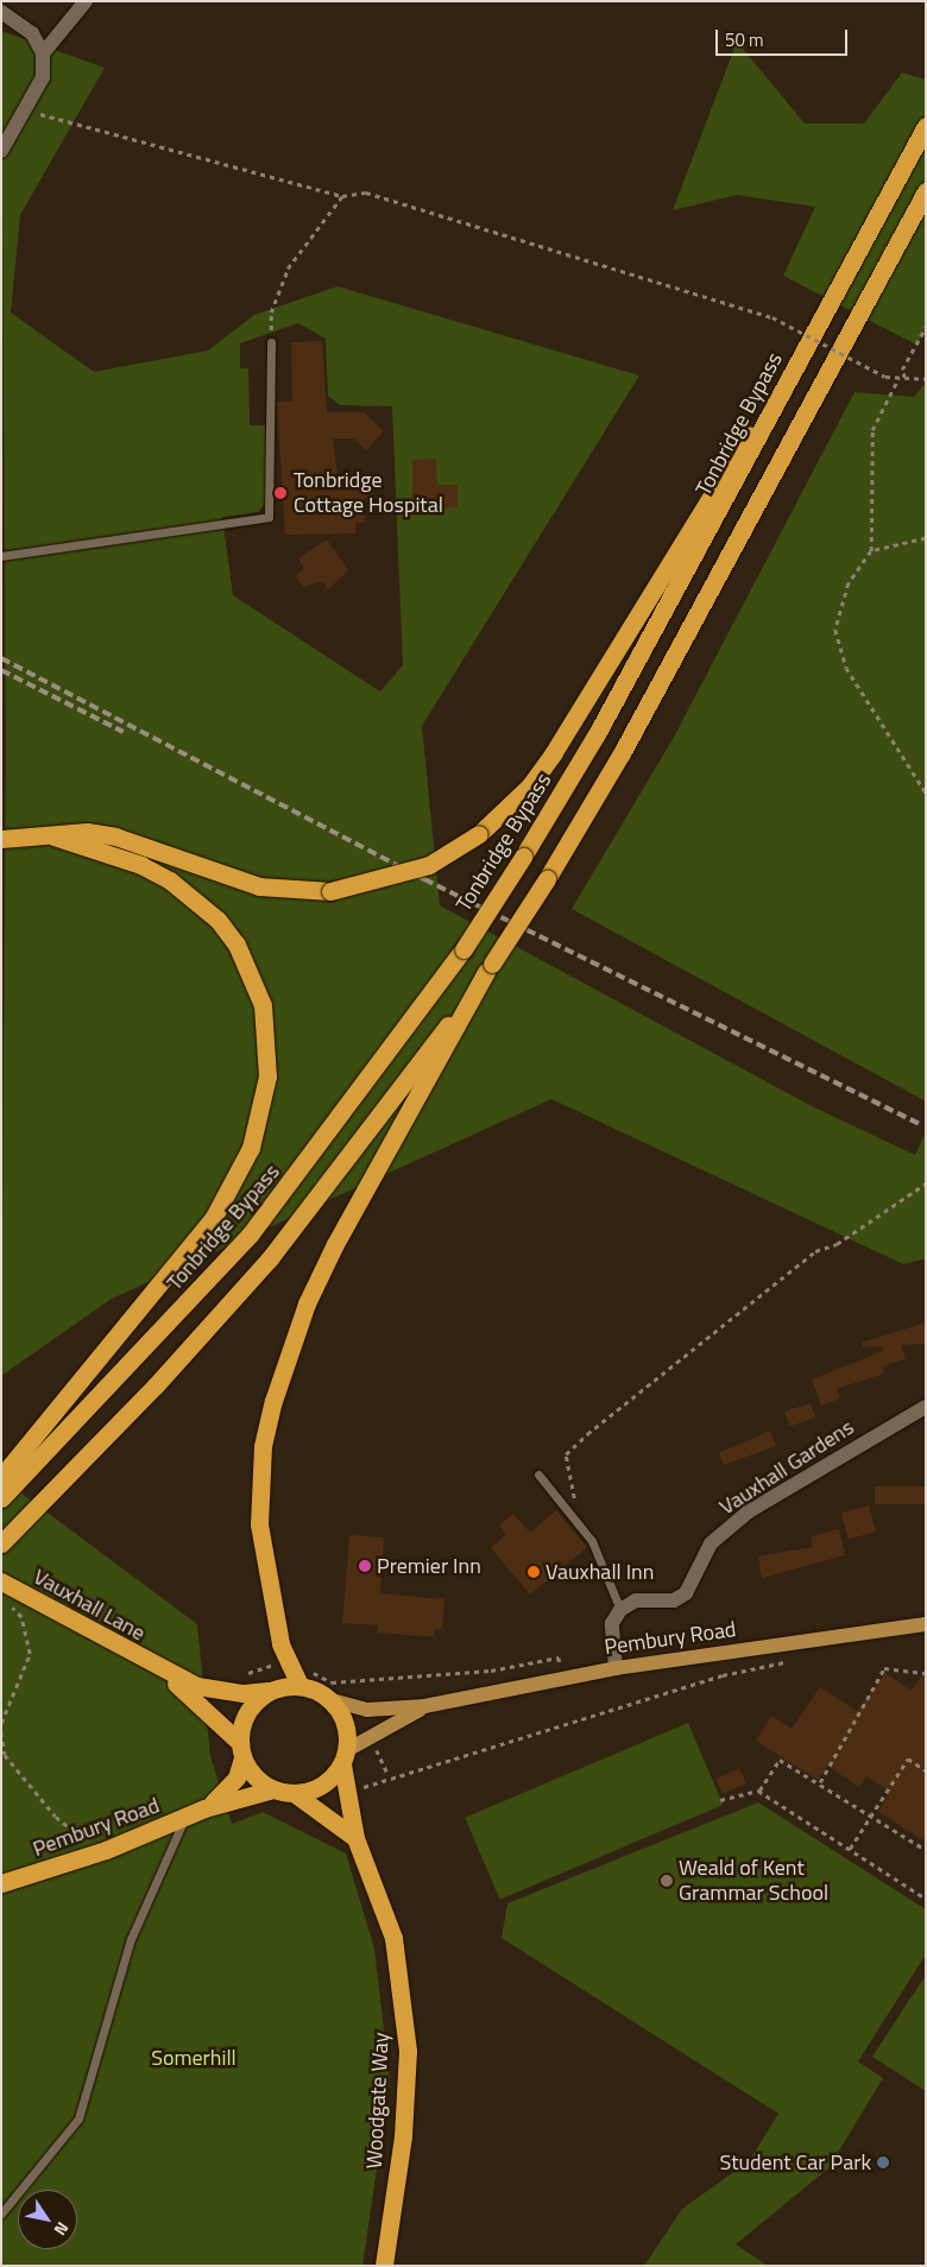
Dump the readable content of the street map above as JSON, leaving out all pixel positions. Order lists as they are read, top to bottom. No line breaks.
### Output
{"streets":{"highway":["Tonbridge Bypass","Vauxhall Lane","Pembury Road","Woodgate Way"],"street":["Vauxhall Gardens"]},"crossings":[["Vauxhall Lane","Pembury Road"],["Vauxhall Lane","Woodgate Way"],["Pembury Road","Woodgate Way"]],"parks":["Somerhill"],"places":["Tonbridge Cottage Hospital","Premier Inn","Vauxhall Inn","Weald of Kent Grammar School","Student Car Park"],"scale_bar":"50 m","north":"bottom right"}
